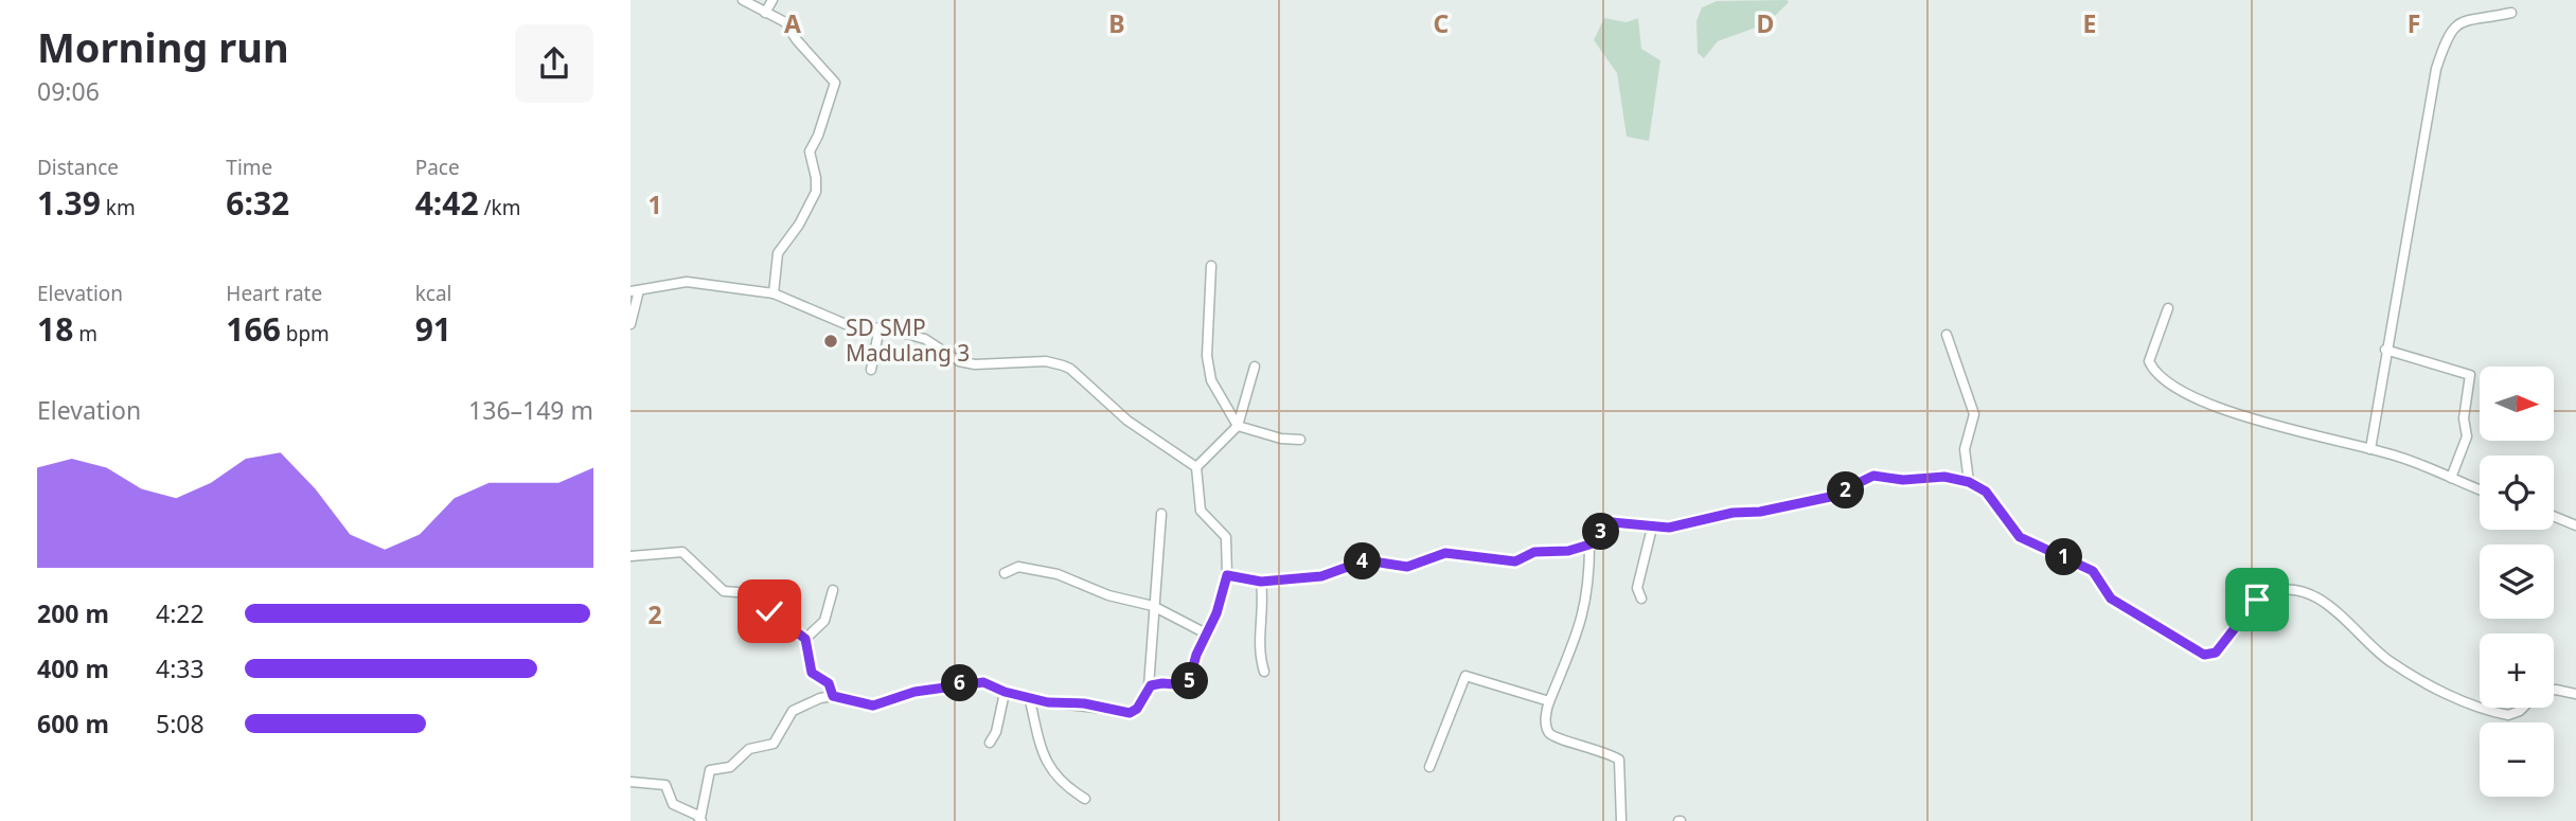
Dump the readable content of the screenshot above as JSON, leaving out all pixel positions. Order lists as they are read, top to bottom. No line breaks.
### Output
{"places":["SD SMP Madulang 3"],"north":"right","page":{"heading":["Morning run","09:06"],"stats":[["Distance","1.39 km"],["Time","6:32"],["Pace","4:42 /km"],["Elevation","18 m"],["Heart rate","166 bpm"],["kcal","91"]],"map_buttons":["+","−"],"chart":["Elevation","136–149 m"],"pins":["2","3","1","4","5","6"],"list":[{"name":"200 m","note":"4:22"},{"name":"400 m","note":"4:33"},{"name":"600 m","note":"5:08"}]},"grid":{"columns":["A","B","C","D","E","F"],"rows":["1","2"]}}
